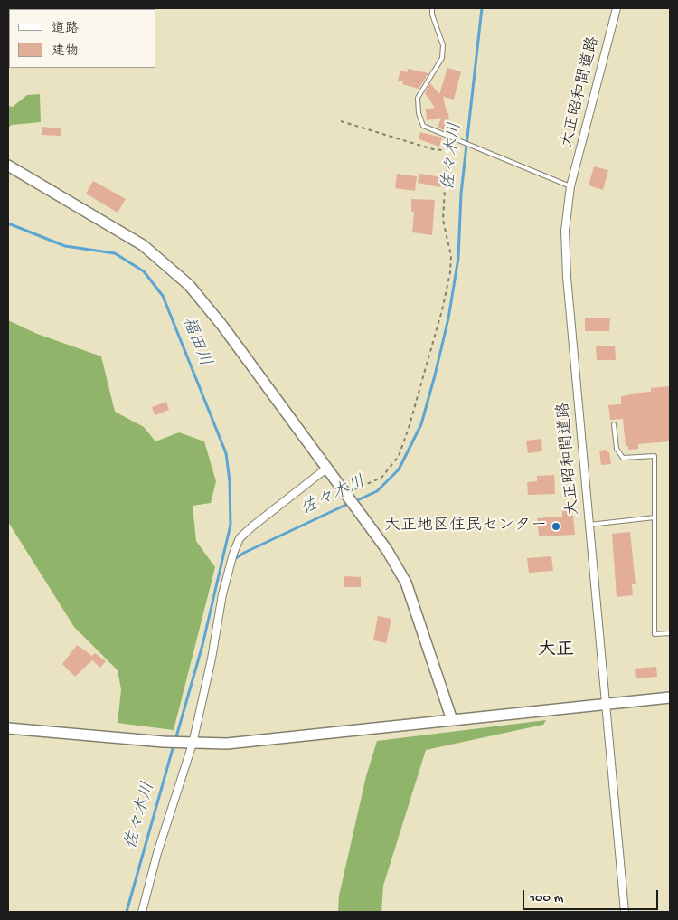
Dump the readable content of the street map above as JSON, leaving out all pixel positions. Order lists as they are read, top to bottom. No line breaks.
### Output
{"streets":{"street":["大正昭和間道路"]},"districts":["大正"],"water":["佐々木川","福田川"],"places":["大正地区住民センター"],"legend":["道路","建物"],"scale_bar":"100 m"}
